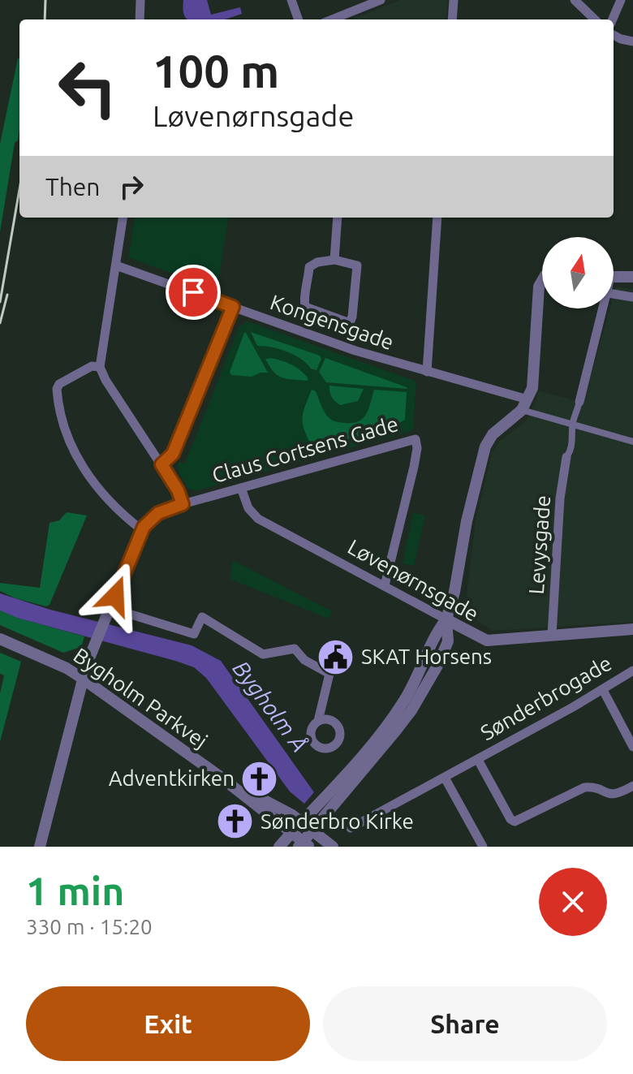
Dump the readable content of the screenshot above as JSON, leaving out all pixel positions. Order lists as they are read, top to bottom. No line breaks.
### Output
{"streets":{"street":["Kongensgade","Claus Cortsens Gade","Levysgade","Løvenørnsgade","Bygholm Parkvej","Sønderbrogade"]},"crossings":[["Claus Cortsens Gade","Løvenørnsgade"],["Claus Cortsens Gade","Bygholm Parkvej"],["Levysgade","Løvenørnsgade"]],"water":["Bygholm Å"],"places":{"public building":["SKAT Horsens"],"church":["Adventkirken","Sønderbro Kirke"]},"north":"top","page":{"turn":["100 m","Løvenørnsgade"],"then":"Then","heading":["1 min","330 m · 15:20"],"buttons":["Exit","Share"]}}
